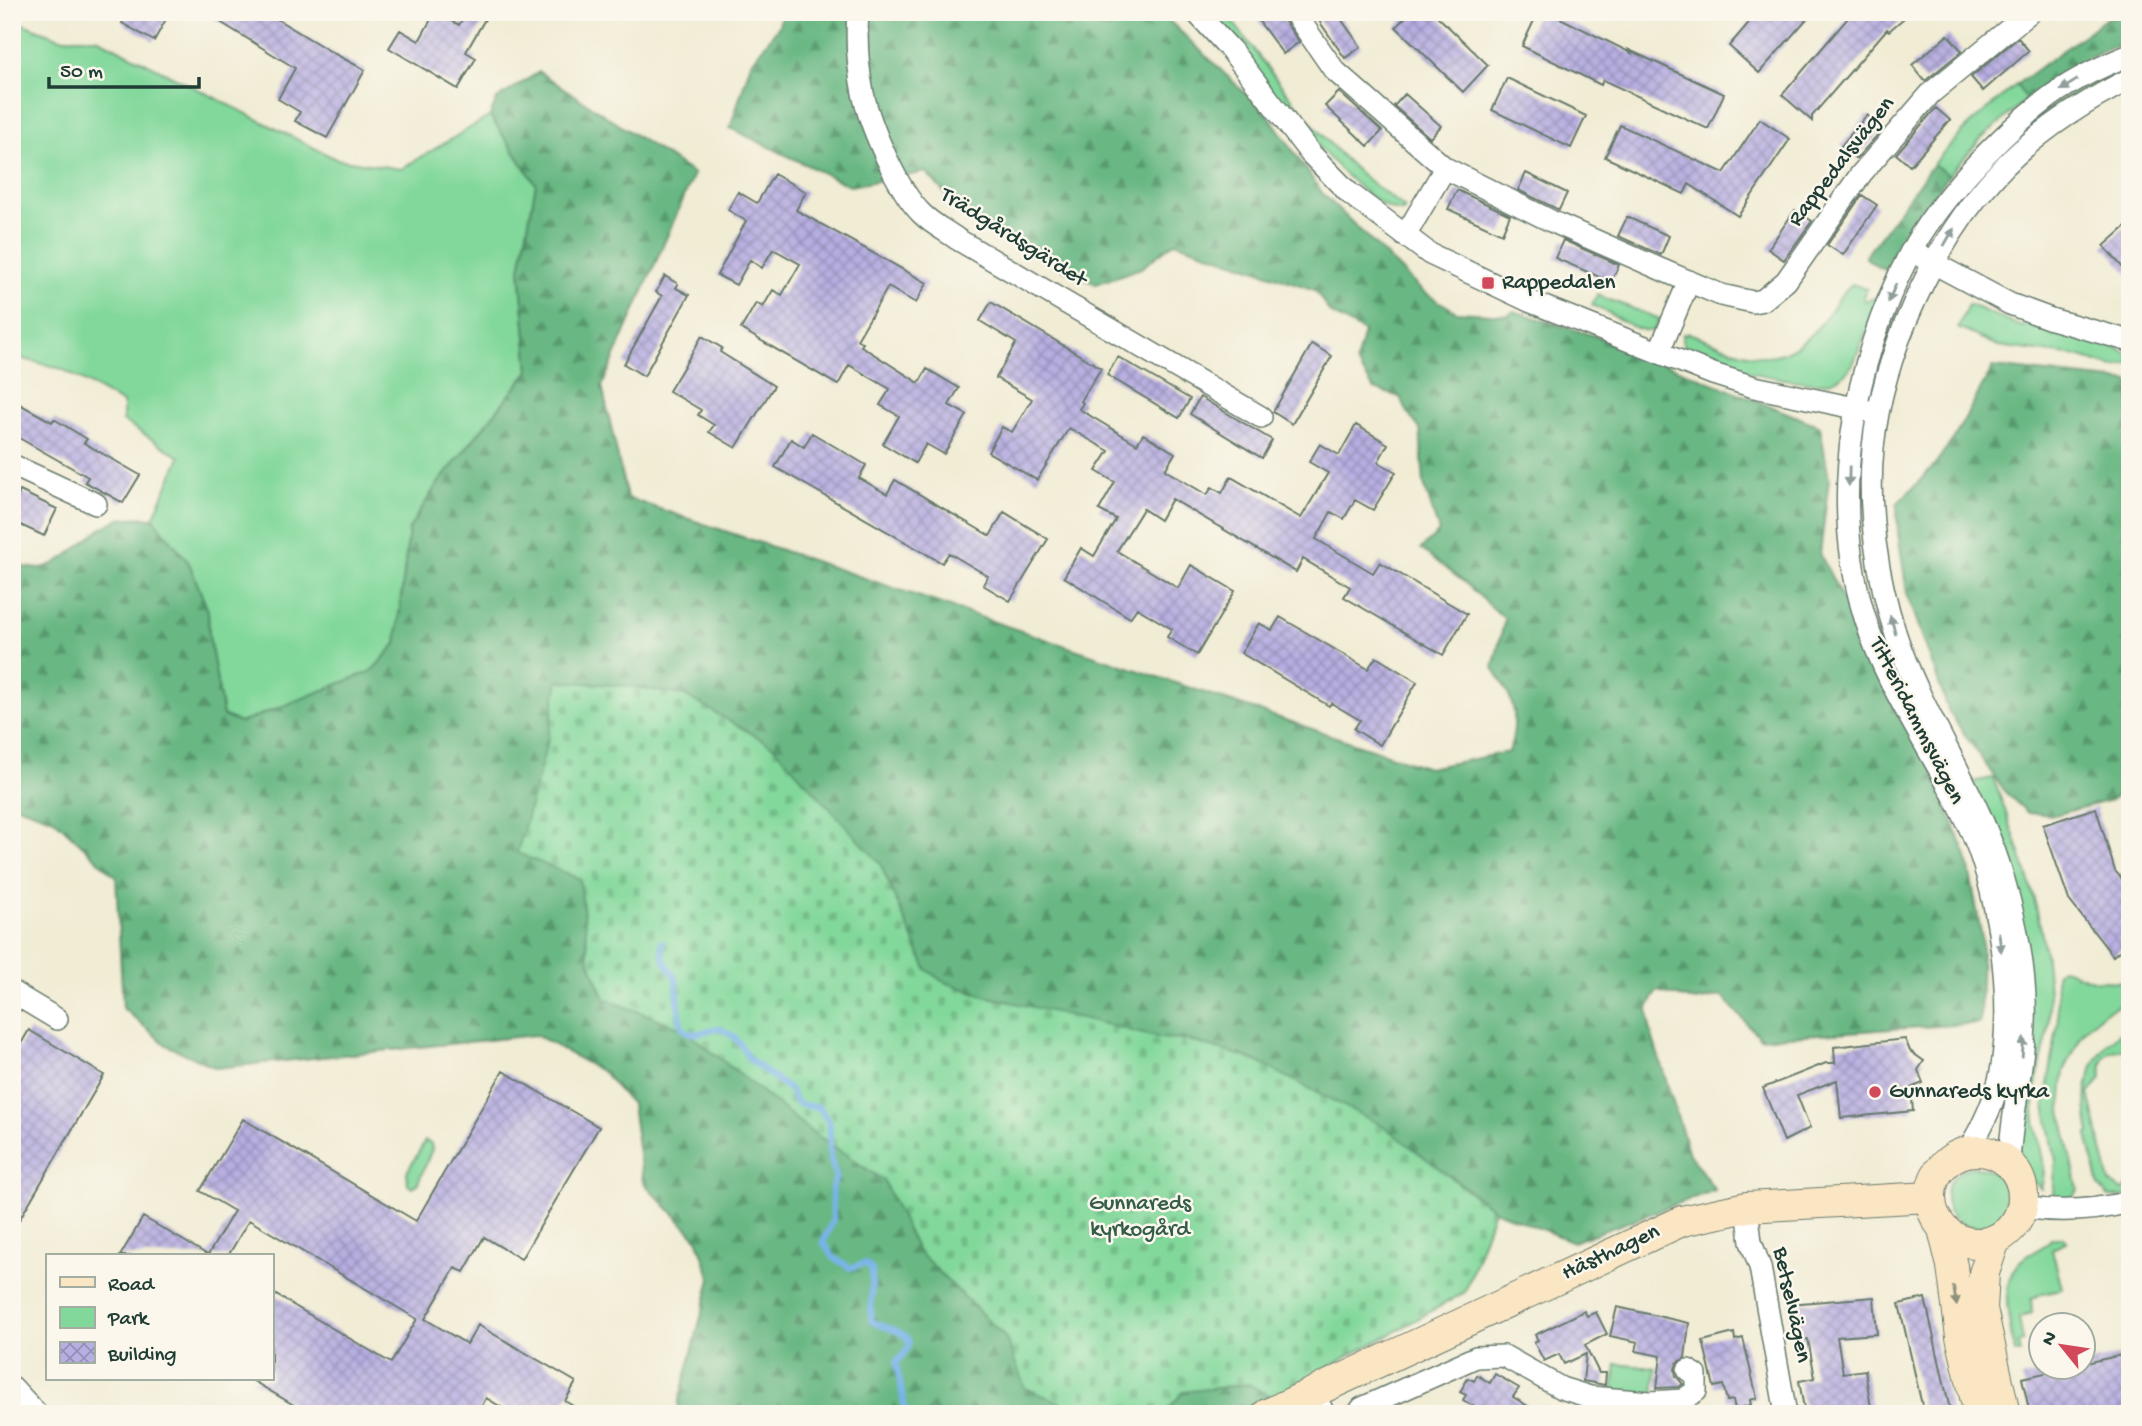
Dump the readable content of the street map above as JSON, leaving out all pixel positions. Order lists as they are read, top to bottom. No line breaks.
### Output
{"streets":{"street":["Rappedalsvägen","Trädgårdsgärdet","Titteridammsvägen","Hästhagen","Betselvägen"]},"crossings":[["Titteridammsvägen","Hästhagen"],["Hästhagen","Betselvägen"]],"parks":["Gunnareds kyrkogård"],"places":{"transit":["Rappedalen"],"other":["Gunnareds kyrka"]},"legend":["Road","Park","Building"],"scale_bar":"50 m","north":"top left"}
